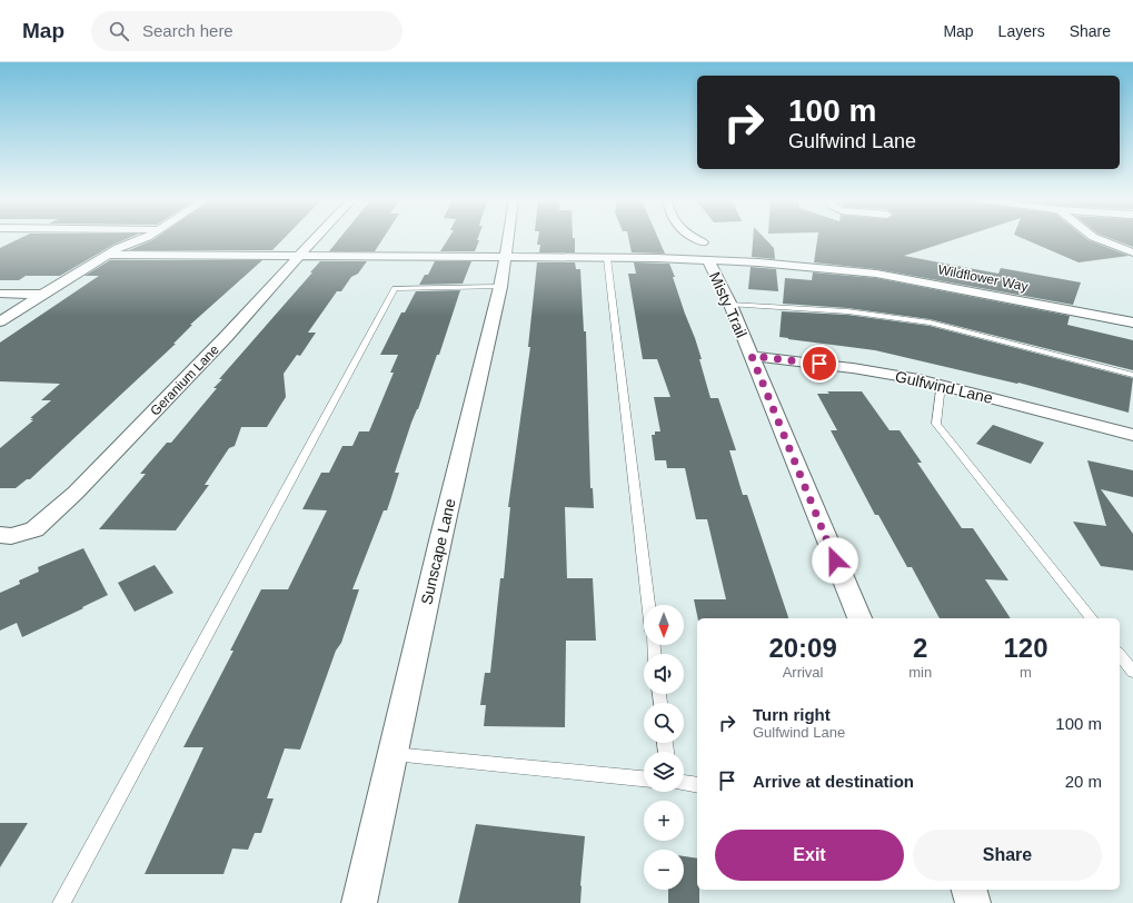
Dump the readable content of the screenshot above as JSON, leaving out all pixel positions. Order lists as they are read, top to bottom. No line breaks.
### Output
{"streets":{"street":["Wildflower Way","Misty Trail","Geranium Lane","Gulfwind Lane","Sunscape Lane"]},"crossings":[["Wildflower Way","Misty Trail"],["Wildflower Way","Geranium Lane"],["Wildflower Way","Sunscape Lane"],["Misty Trail","Gulfwind Lane"]],"north":"bottom","page":{"header":"Map","search":"Search here","nav":["Map","Layers","Share"],"turn":["100 m","Gulfwind Lane"],"map_buttons":["+","−"],"eta":["20:09","Arrival","2","min","120","m"],"list":[{"name":"Turn right","note":"Gulfwind Lane","value":"100 m"},{"name":"Arrive at destination","value":"20 m"}],"buttons":["Exit","Share"]}}
